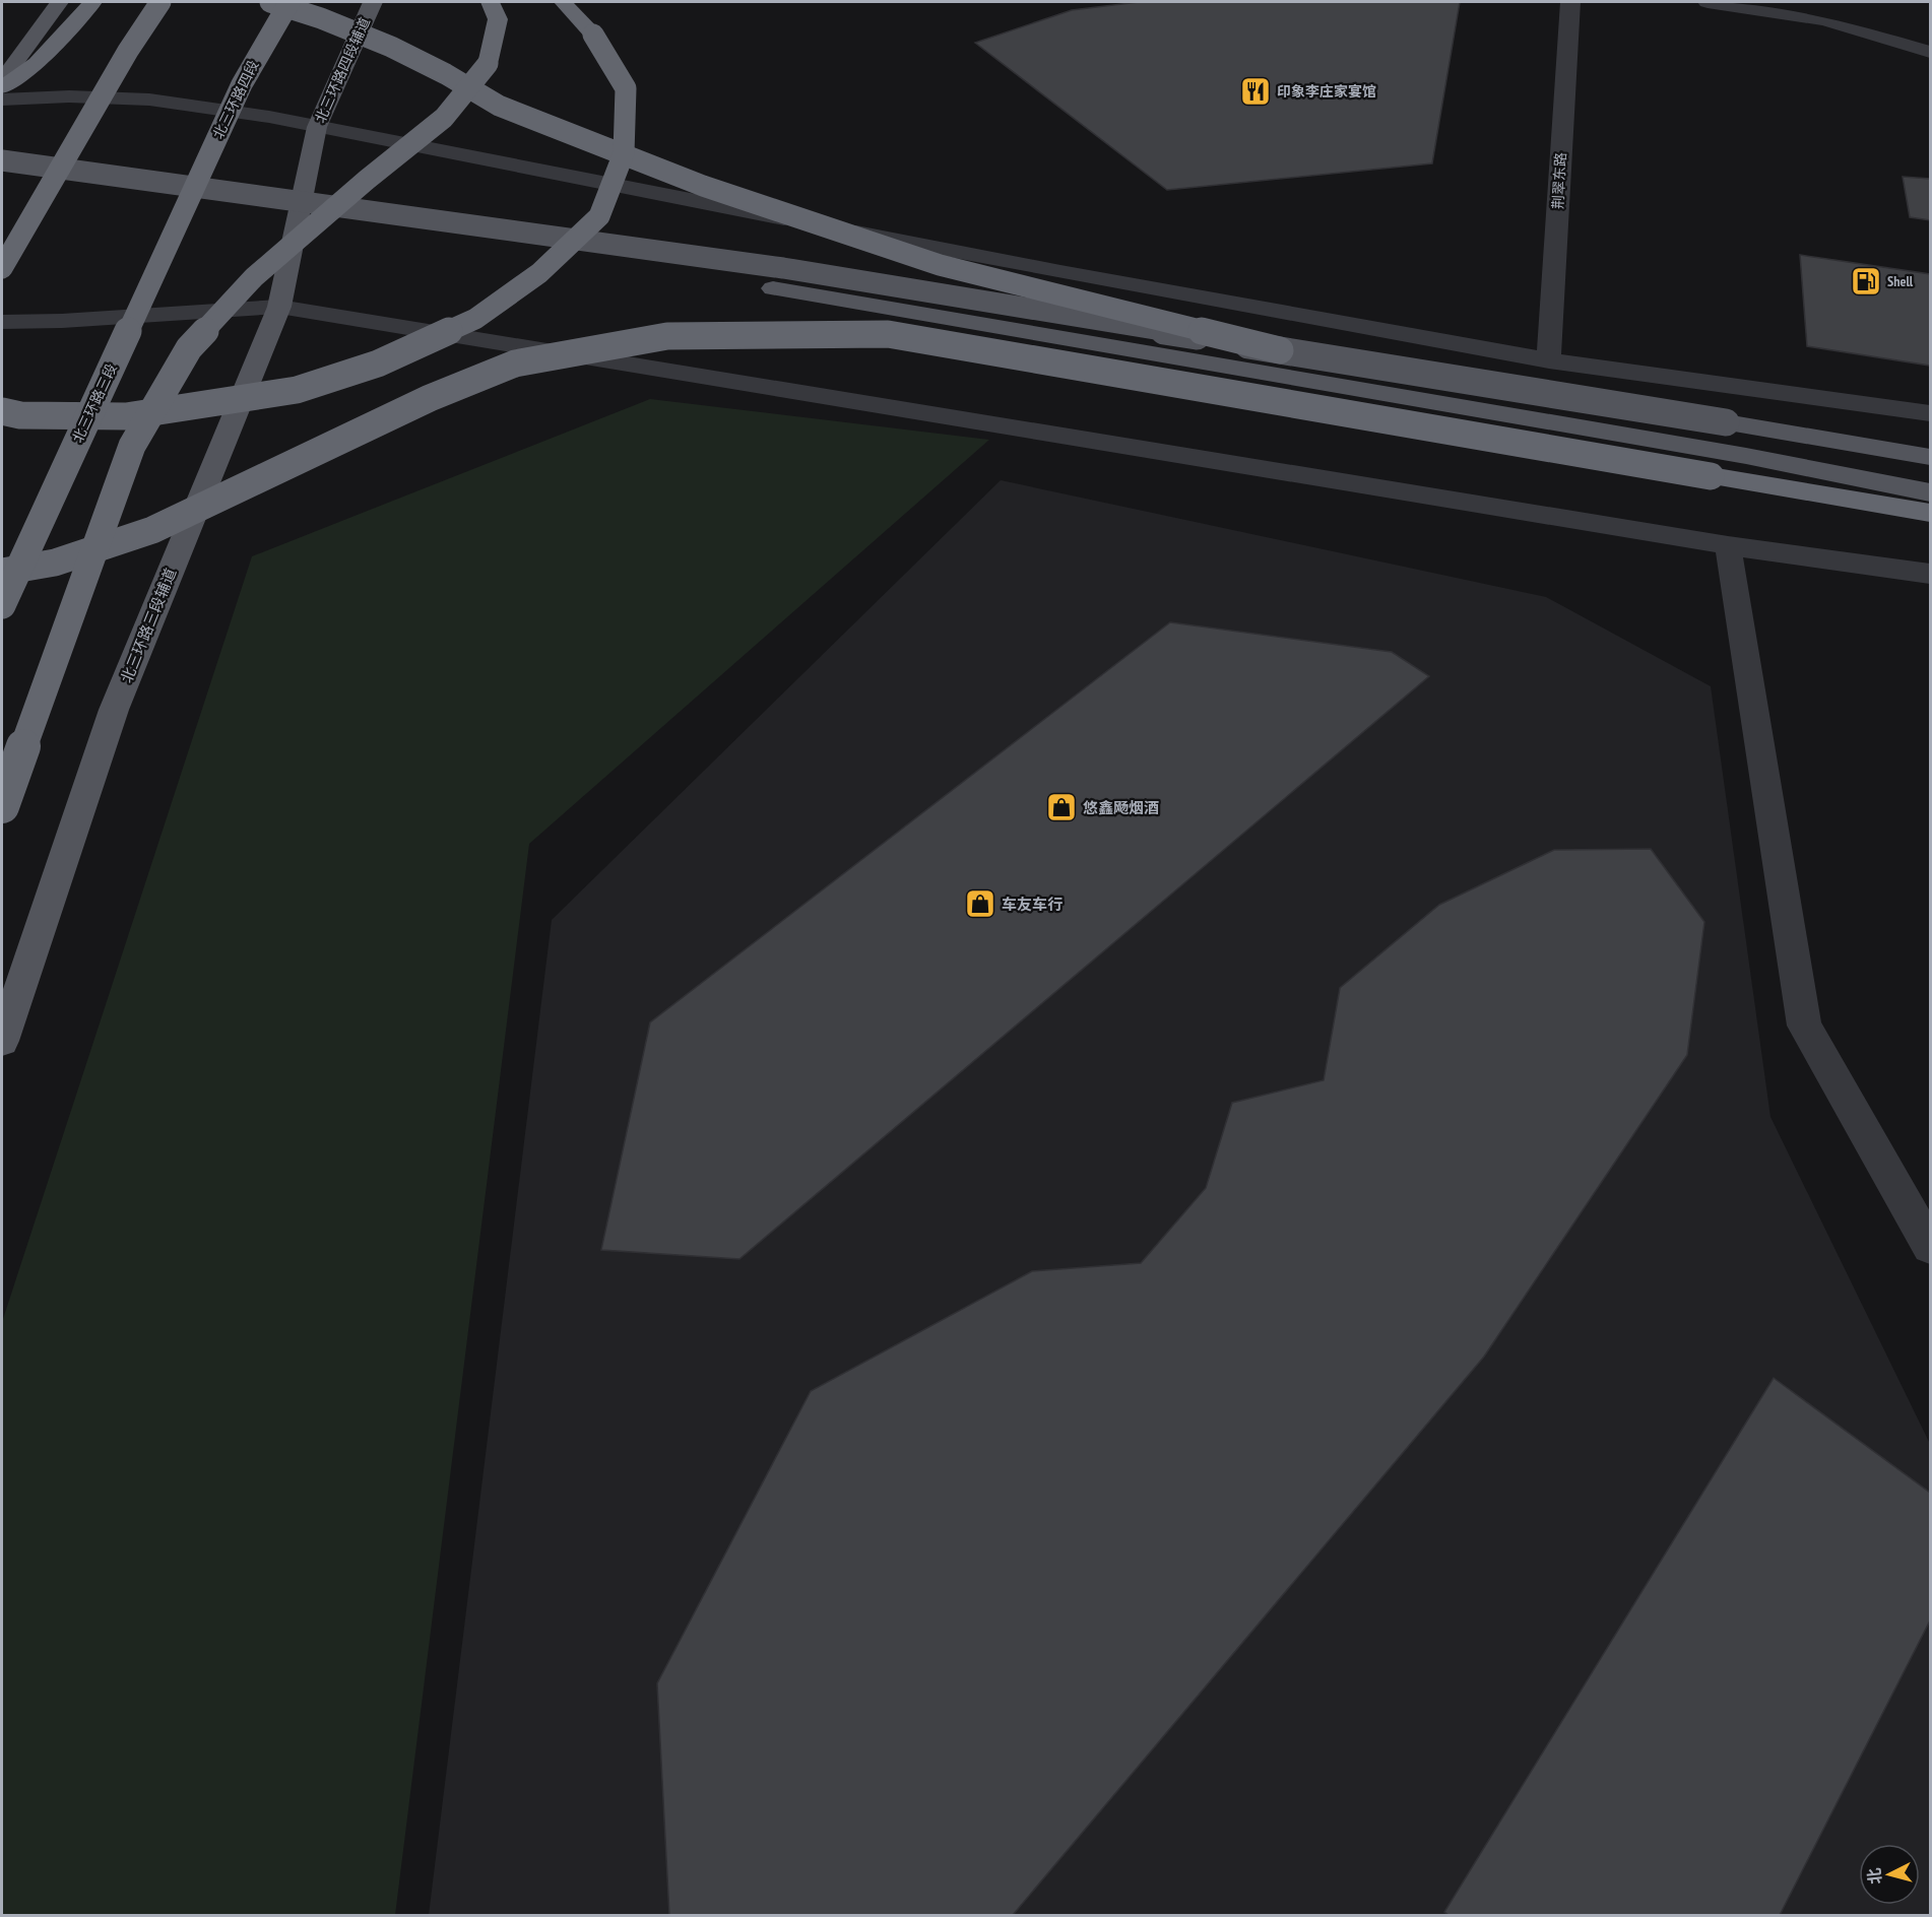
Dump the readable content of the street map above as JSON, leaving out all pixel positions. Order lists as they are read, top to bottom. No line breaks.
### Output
{"streets":{"highway":["北三环路四段","北三环路三段"],"main road":["北三环路四段辅道","北三环路三段辅道"],"street":["荆翠东路"]},"crossings":[["北三环路四段辅道","北三环路三段辅道"],["北三环路四段","北三环路三段"]],"places":{"restaurant":["印象李庄家宴馆"],"fuel station":["Shell"],"shop":["悠鑫飏烟酒","车友车行"]},"north":"left"}
